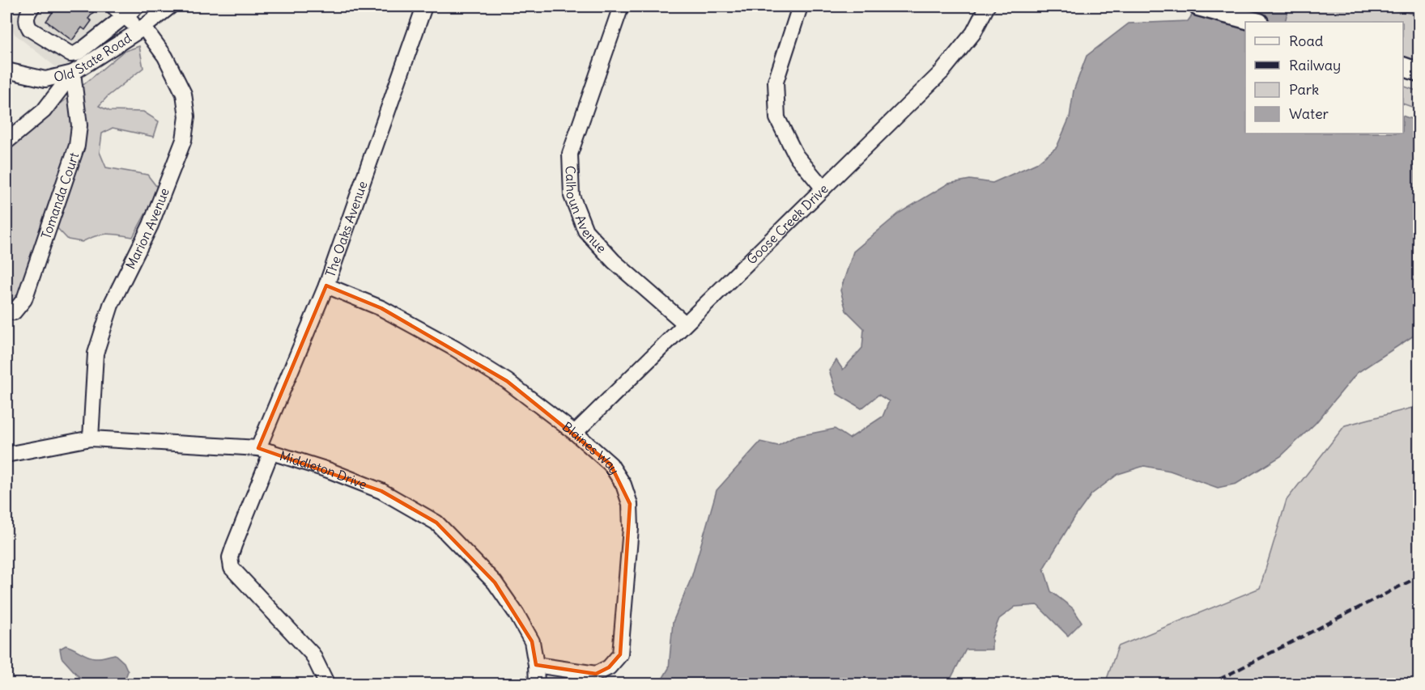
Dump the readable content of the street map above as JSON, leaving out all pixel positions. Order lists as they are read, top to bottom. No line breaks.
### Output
{"streets":{"street":["Old State Road","Tomanda Court","Calhoun Avenue","Goose Creek Drive","Marion Avenue","The Oaks Avenue","Blaines Way","Middleton Drive"]},"crossings":[["Old State Road","Tomanda Court"],["Old State Road","Marion Avenue"],["Calhoun Avenue","Goose Creek Drive"],["Goose Creek Drive","Blaines Way"],["Marion Avenue","Middleton Drive"],["The Oaks Avenue","Blaines Way"],["The Oaks Avenue","Middleton Drive"],["Blaines Way","Middleton Drive"]],"legend":["Road","Railway","Park","Water"]}
